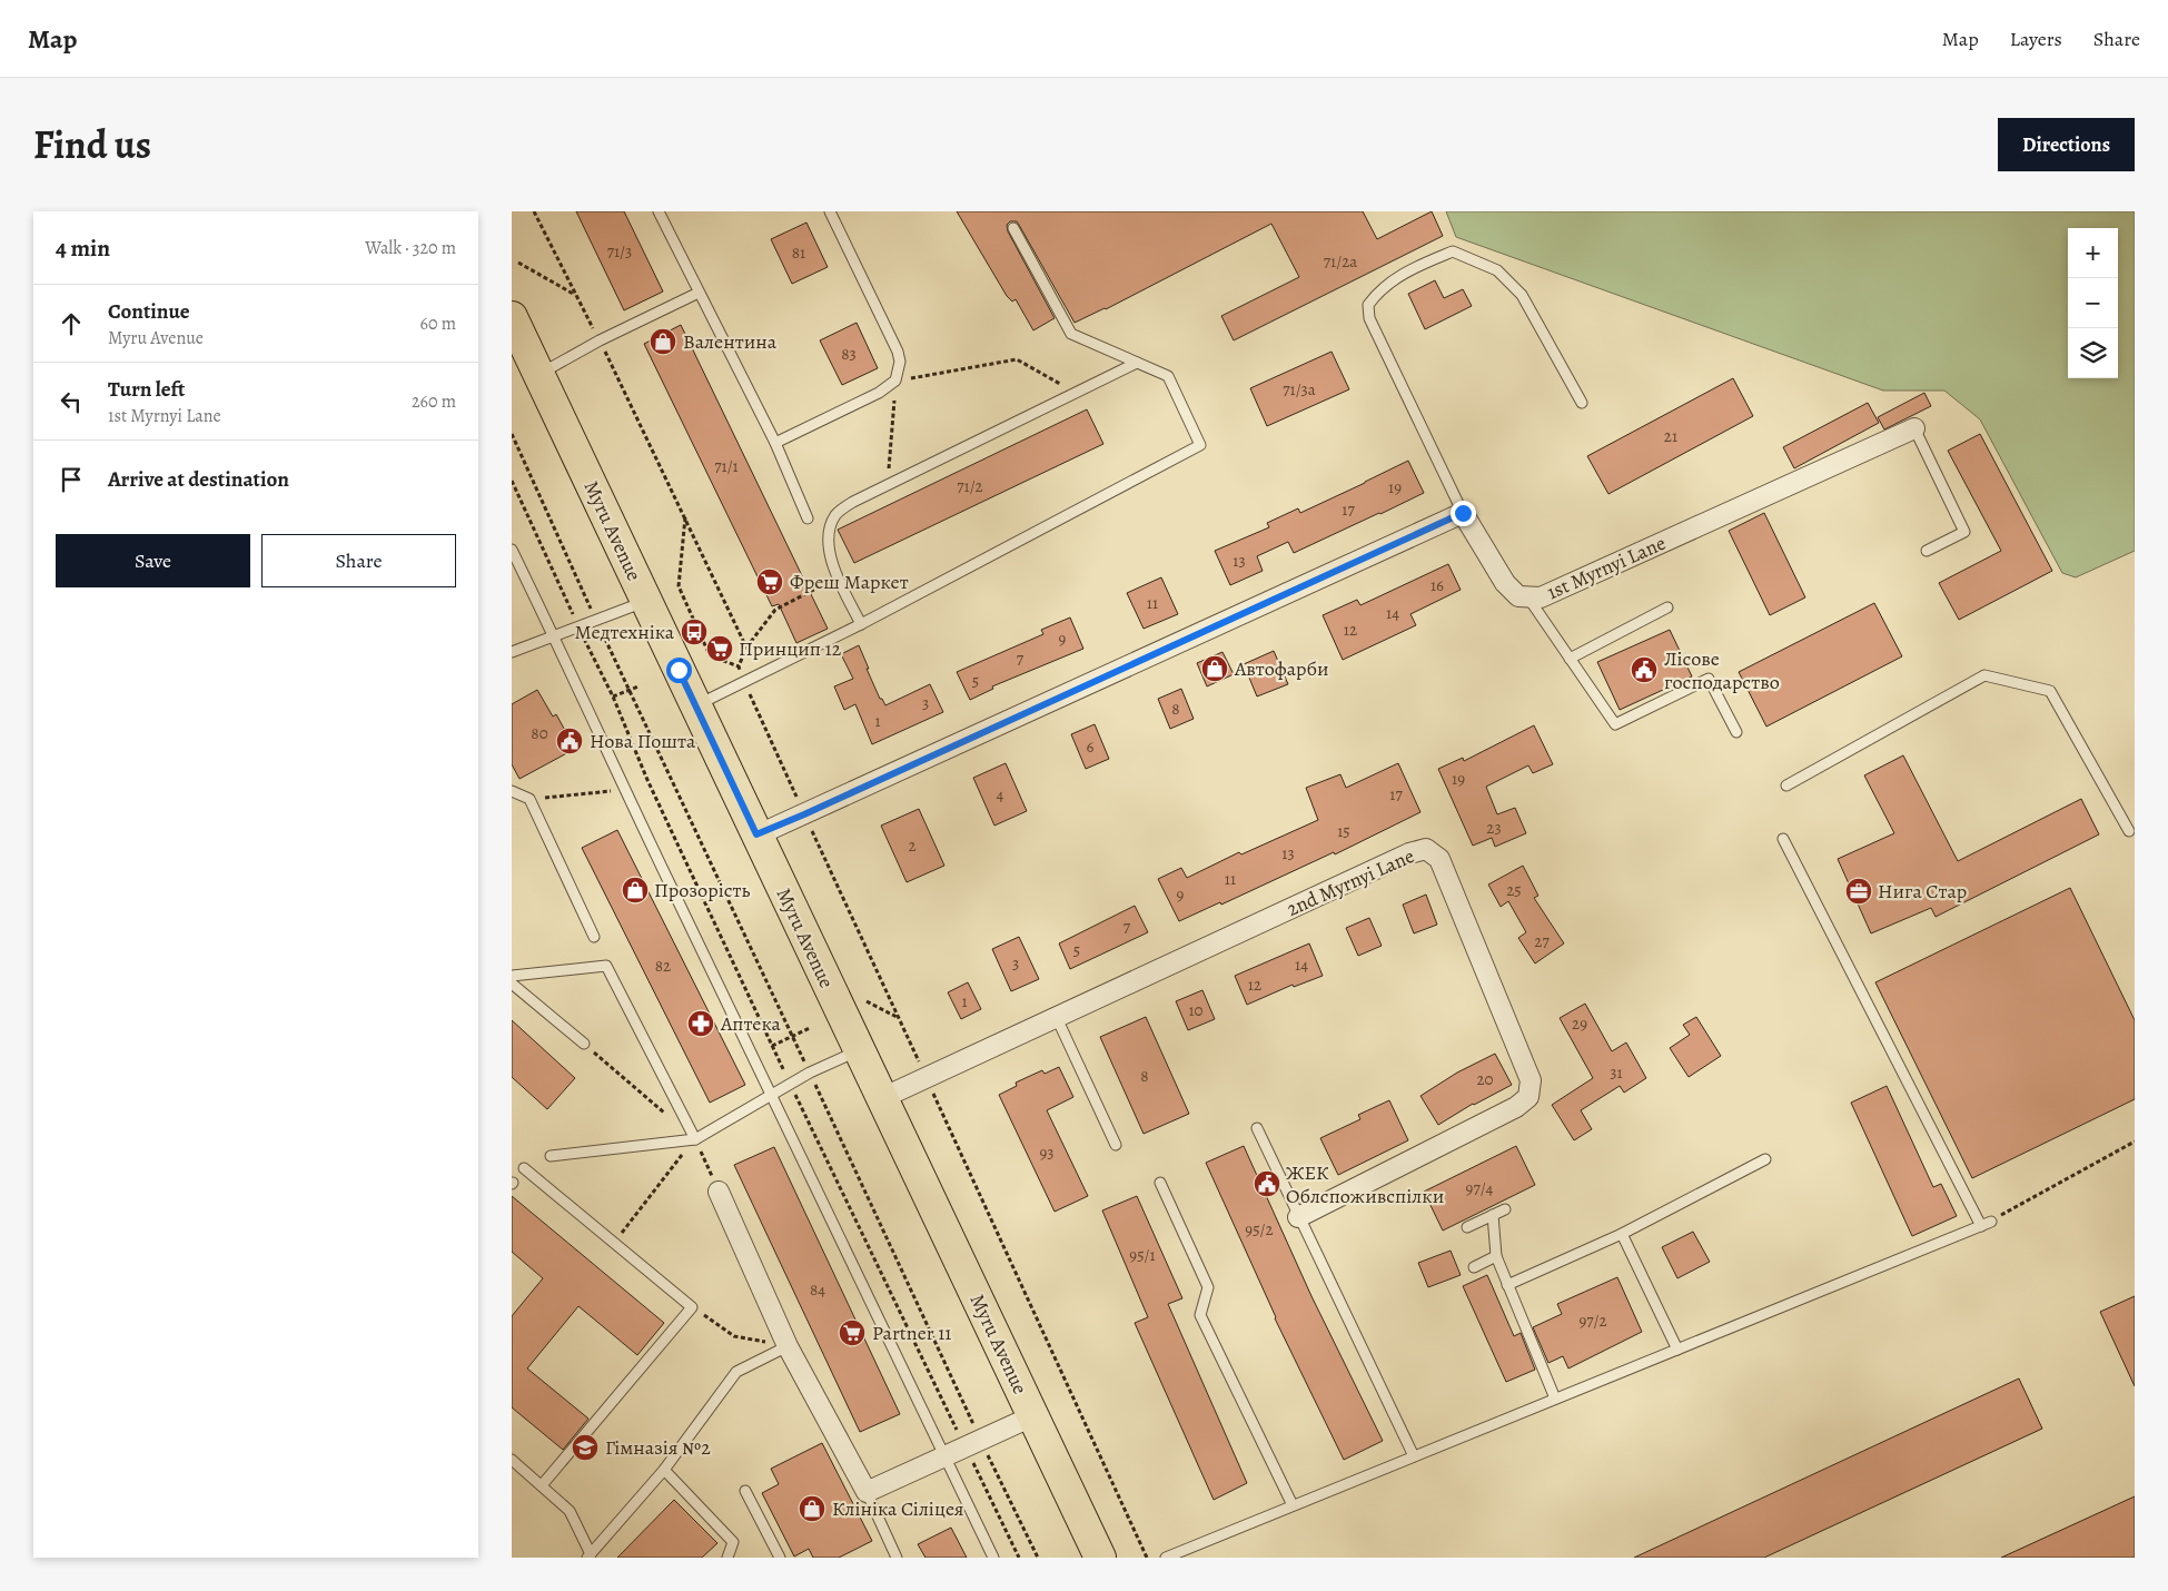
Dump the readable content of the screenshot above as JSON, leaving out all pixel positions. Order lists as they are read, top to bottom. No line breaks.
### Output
{"streets":{"main road":["Myru Avenue"],"street":["1st Myrnyi Lane","2nd Myrnyi Lane"]},"crossings":[["Myru Avenue","2nd Myrnyi Lane"]],"places":{"shop":["Валентина","Автофарби","Прозорість","Клініка Сіліцея"],"supermarket":["Фреш Маркет","Принцип 12","Partner 11"],"bus stop":["Медтехніка"],"public building":["Лісове господарство","Нова Пошта","ЖЕК Облспоживспілки"],"office":["Нига Стар"],"pharmacy":["Аптека"],"school or university":["Гімназія №2"]},"house_numbers":["71/3","81","71/2а","83","71/3а","21","71/1","71/2","19","17","13","16","11","14","12","9","7","5","3","8","1","80","6","19","4","17","23","15","2","13","11","25","9","7","27","5","3","14","82","12","1","10","29","31","8","20","93","97/4","95/2","95/1","84","97/2"],"page":{"header":"Map","nav":["Map","Layers","Share"],"title":"Find us","buttons":["Directions",["Save","Share"]],"heading":["4 min","Walk · 320 m"],"map_buttons":["+","−"],"list":[["Continue","Myru Avenue","60 m"],["Turn left","1st Myrnyi Lane","260 m"],"Arrive at destination"]}}
